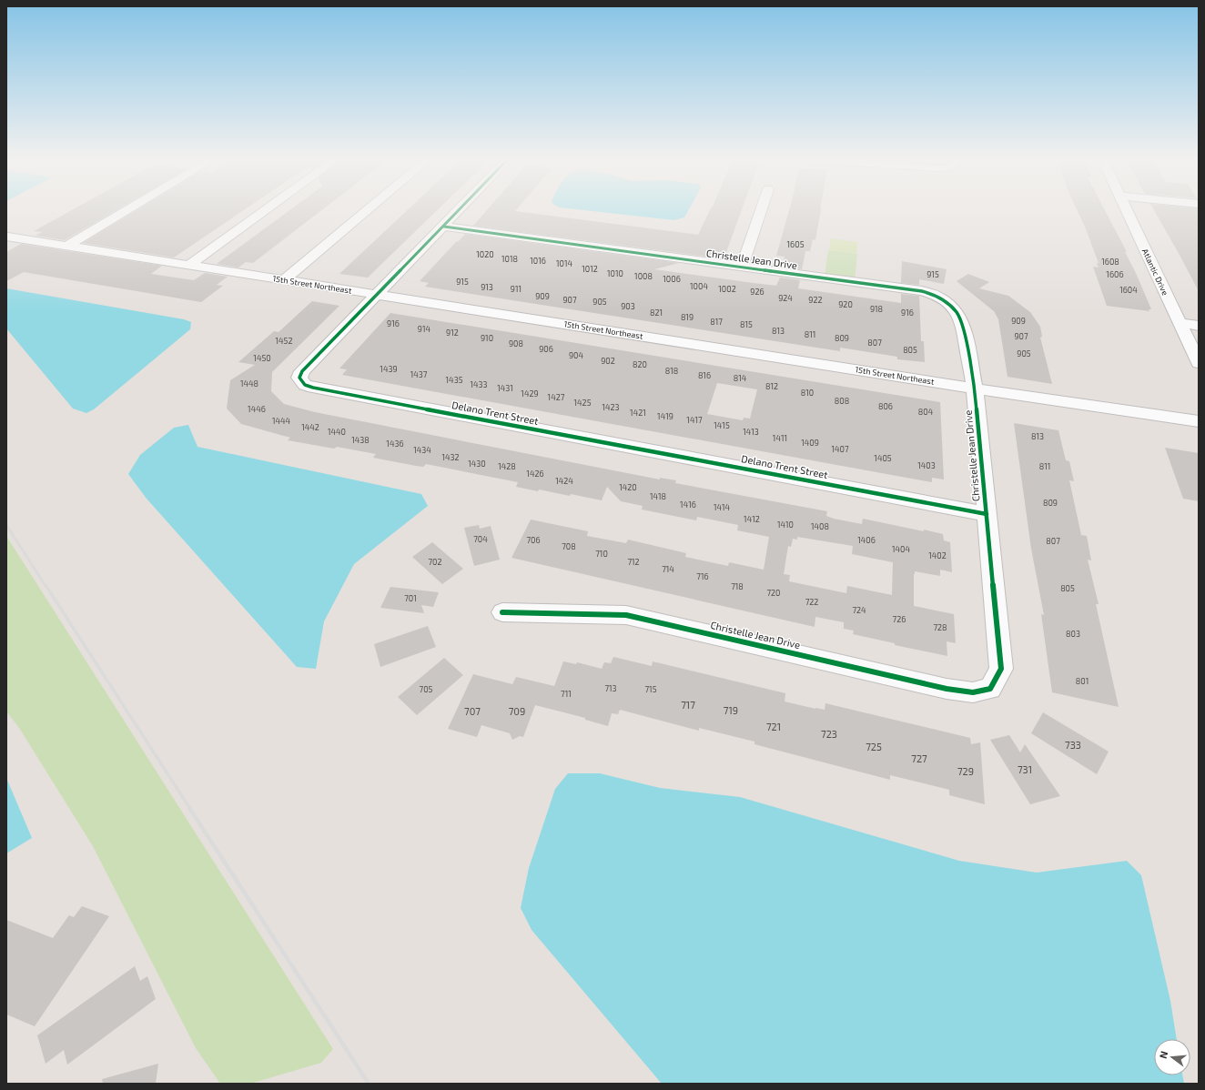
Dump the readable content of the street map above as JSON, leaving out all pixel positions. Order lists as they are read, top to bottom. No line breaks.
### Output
{"streets":{"street":["Christelle Jean Drive","Atlantic Drive","15th Street Northeast","Delano Trent Street"]},"crossings":[["Christelle Jean Drive","15th Street Northeast"],["Christelle Jean Drive","Delano Trent Street"],["15th Street Northeast","Delano Trent Street"]],"house_numbers":["1605","1020","1018","1016","1608","1014","1012","1010","915","1606","1008","1006","915","1004","913","911","1002","1604","926","909","924","907","922","905","920","903","918","821","916","819","909","817","916","815","914","813","912","811","907","910","809","1452","807","908","906","805","905","904","1450","902","820","1439","818","1437","816","814","1435","1448","1433","812","1431","810","1429","1427","808","1425","806","1423","1446","804","1421","1419","1417","1444","1415","1442","1440","1413","813","1411","1438","1409","1436","1407","1434","1432","1405","1430","1403","1428","811","1426","1424","1420","1418","809","1416","1414","1412","1410","1408","704","706","1406","807","708","1404","710","1402","702","712","714","716","718","805","720","701","722","724","726","728","803","801","713","705","715","711","717","719","707","709","721","723","733","725","727","731","729"],"north":"left"}
